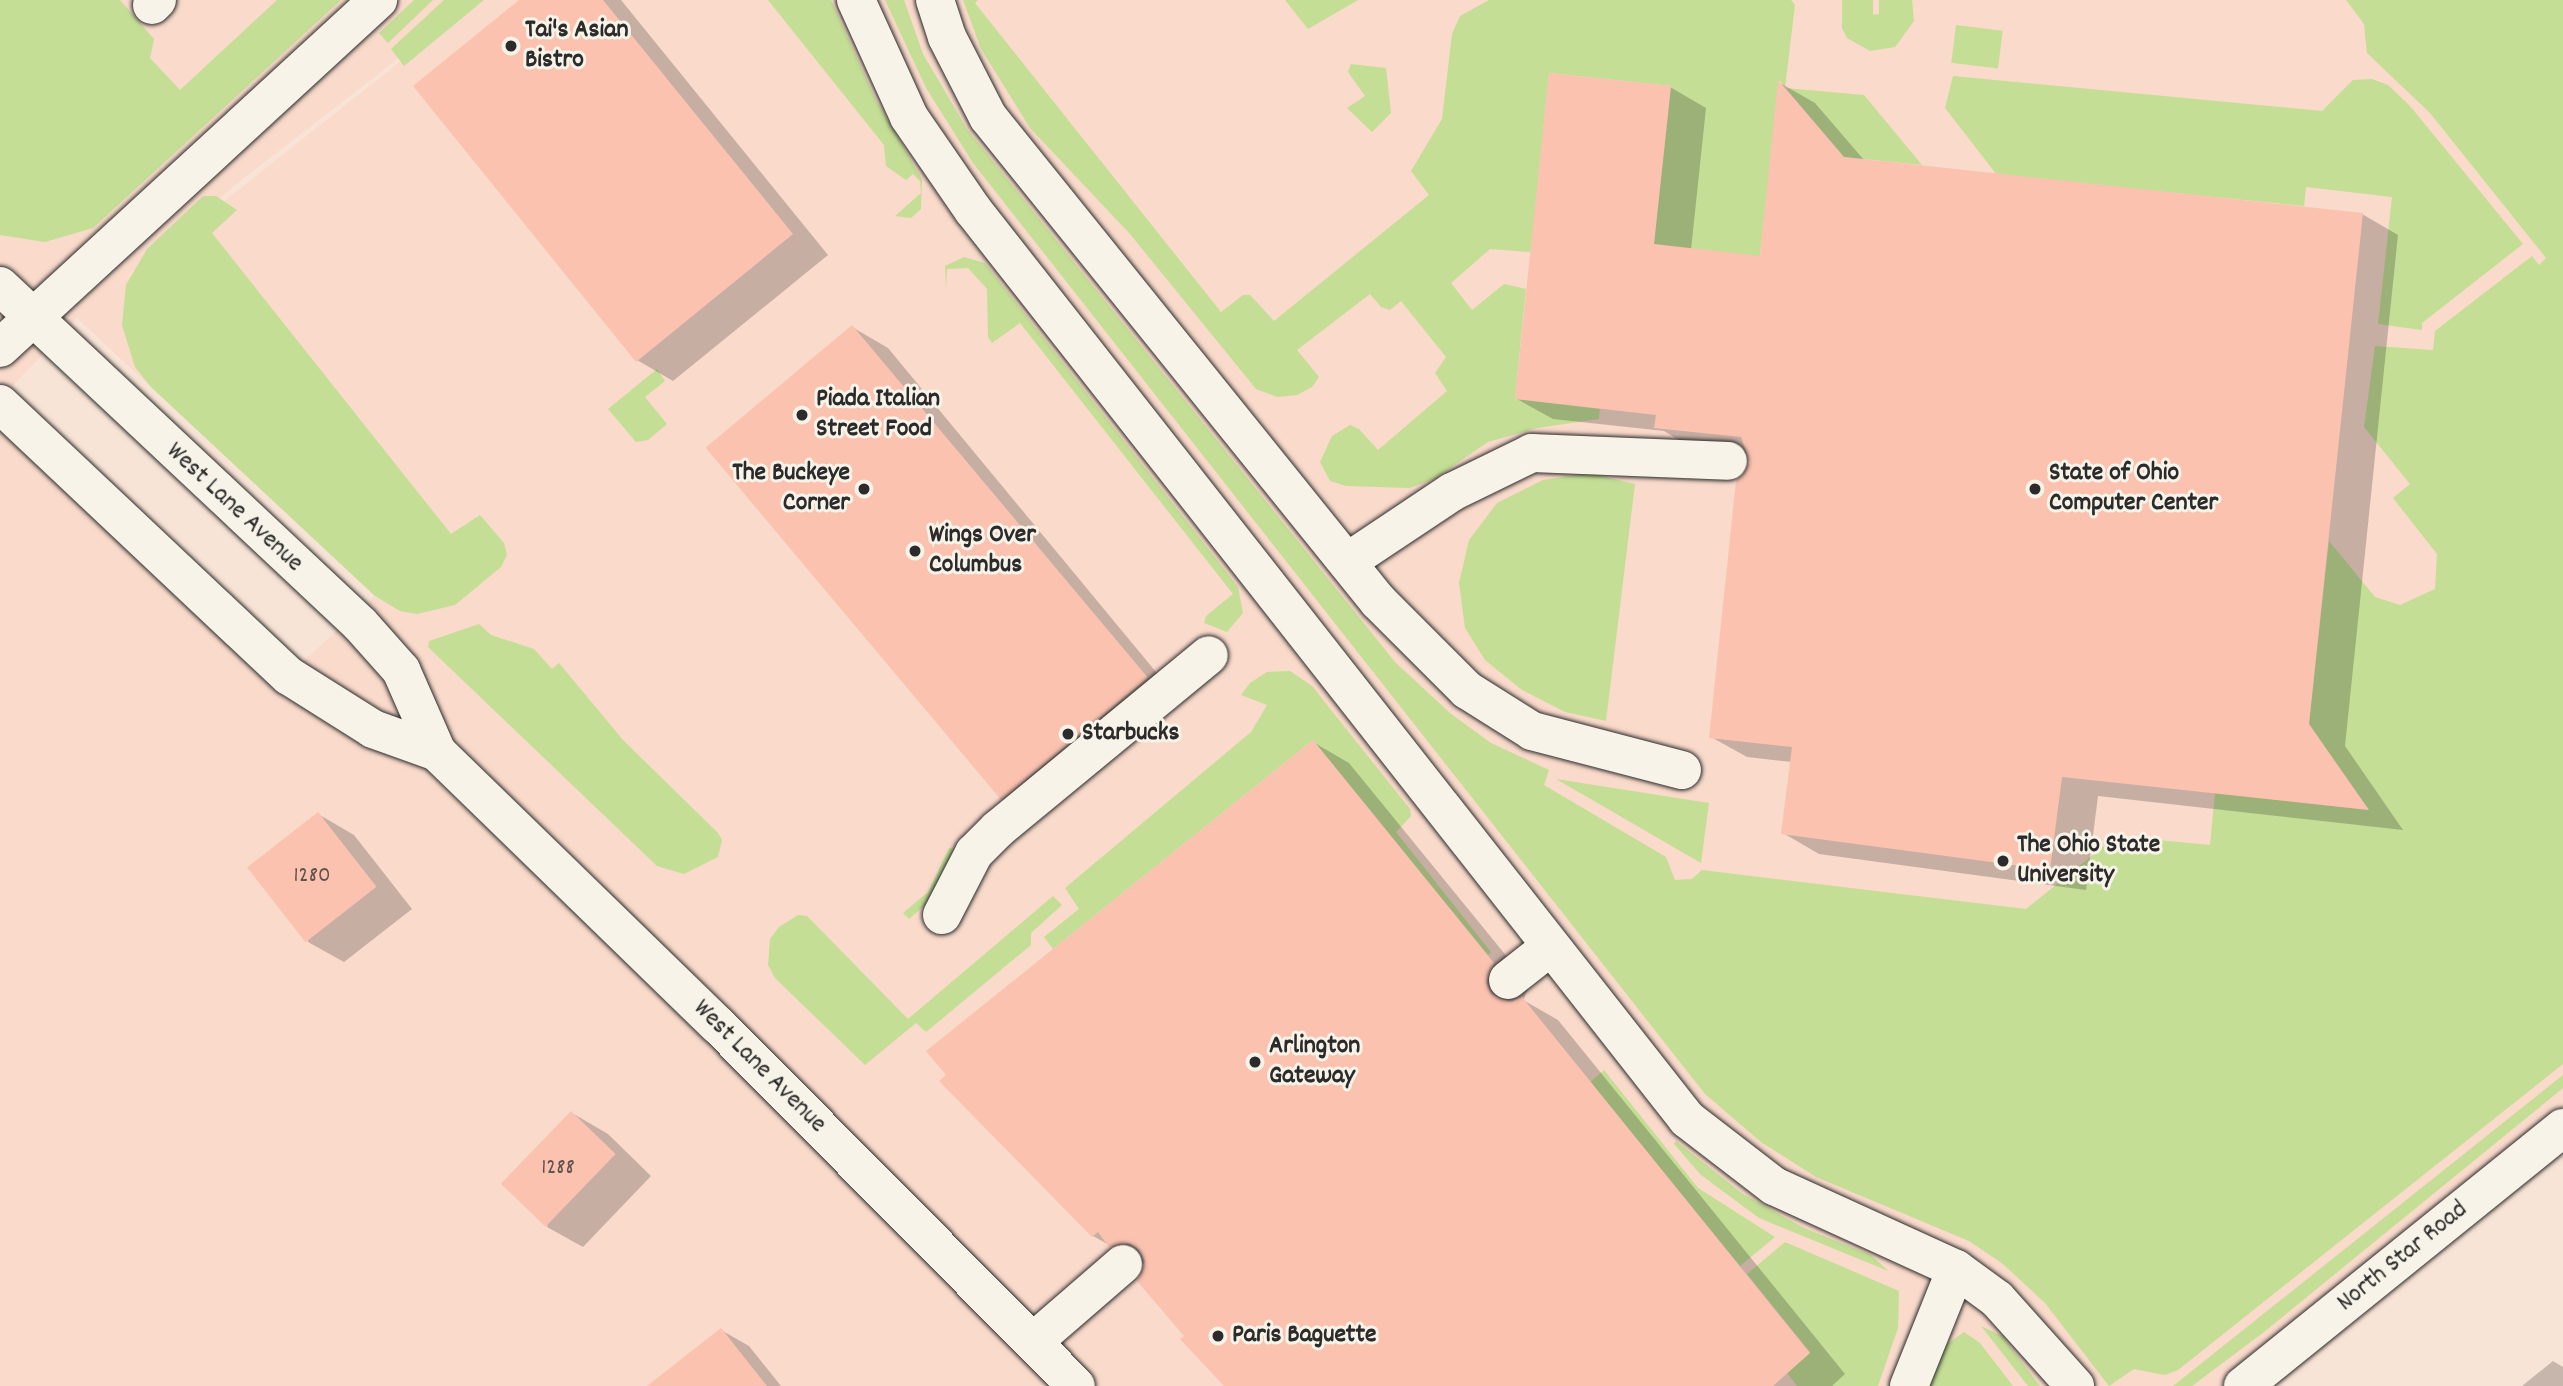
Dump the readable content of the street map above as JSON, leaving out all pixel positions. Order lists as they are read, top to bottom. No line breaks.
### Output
{"streets":{"main road":["West Lane Avenue","North Star Road"]},"places":["Tai's Asian Bistro","Piada Italian Street Food","The Buckeye Corner","State of Ohio Computer Center","Wings Over Columbus","Starbucks","The Ohio State University","Arlington Gateway","Paris Baguette"],"house_numbers":["1280","1288"]}
